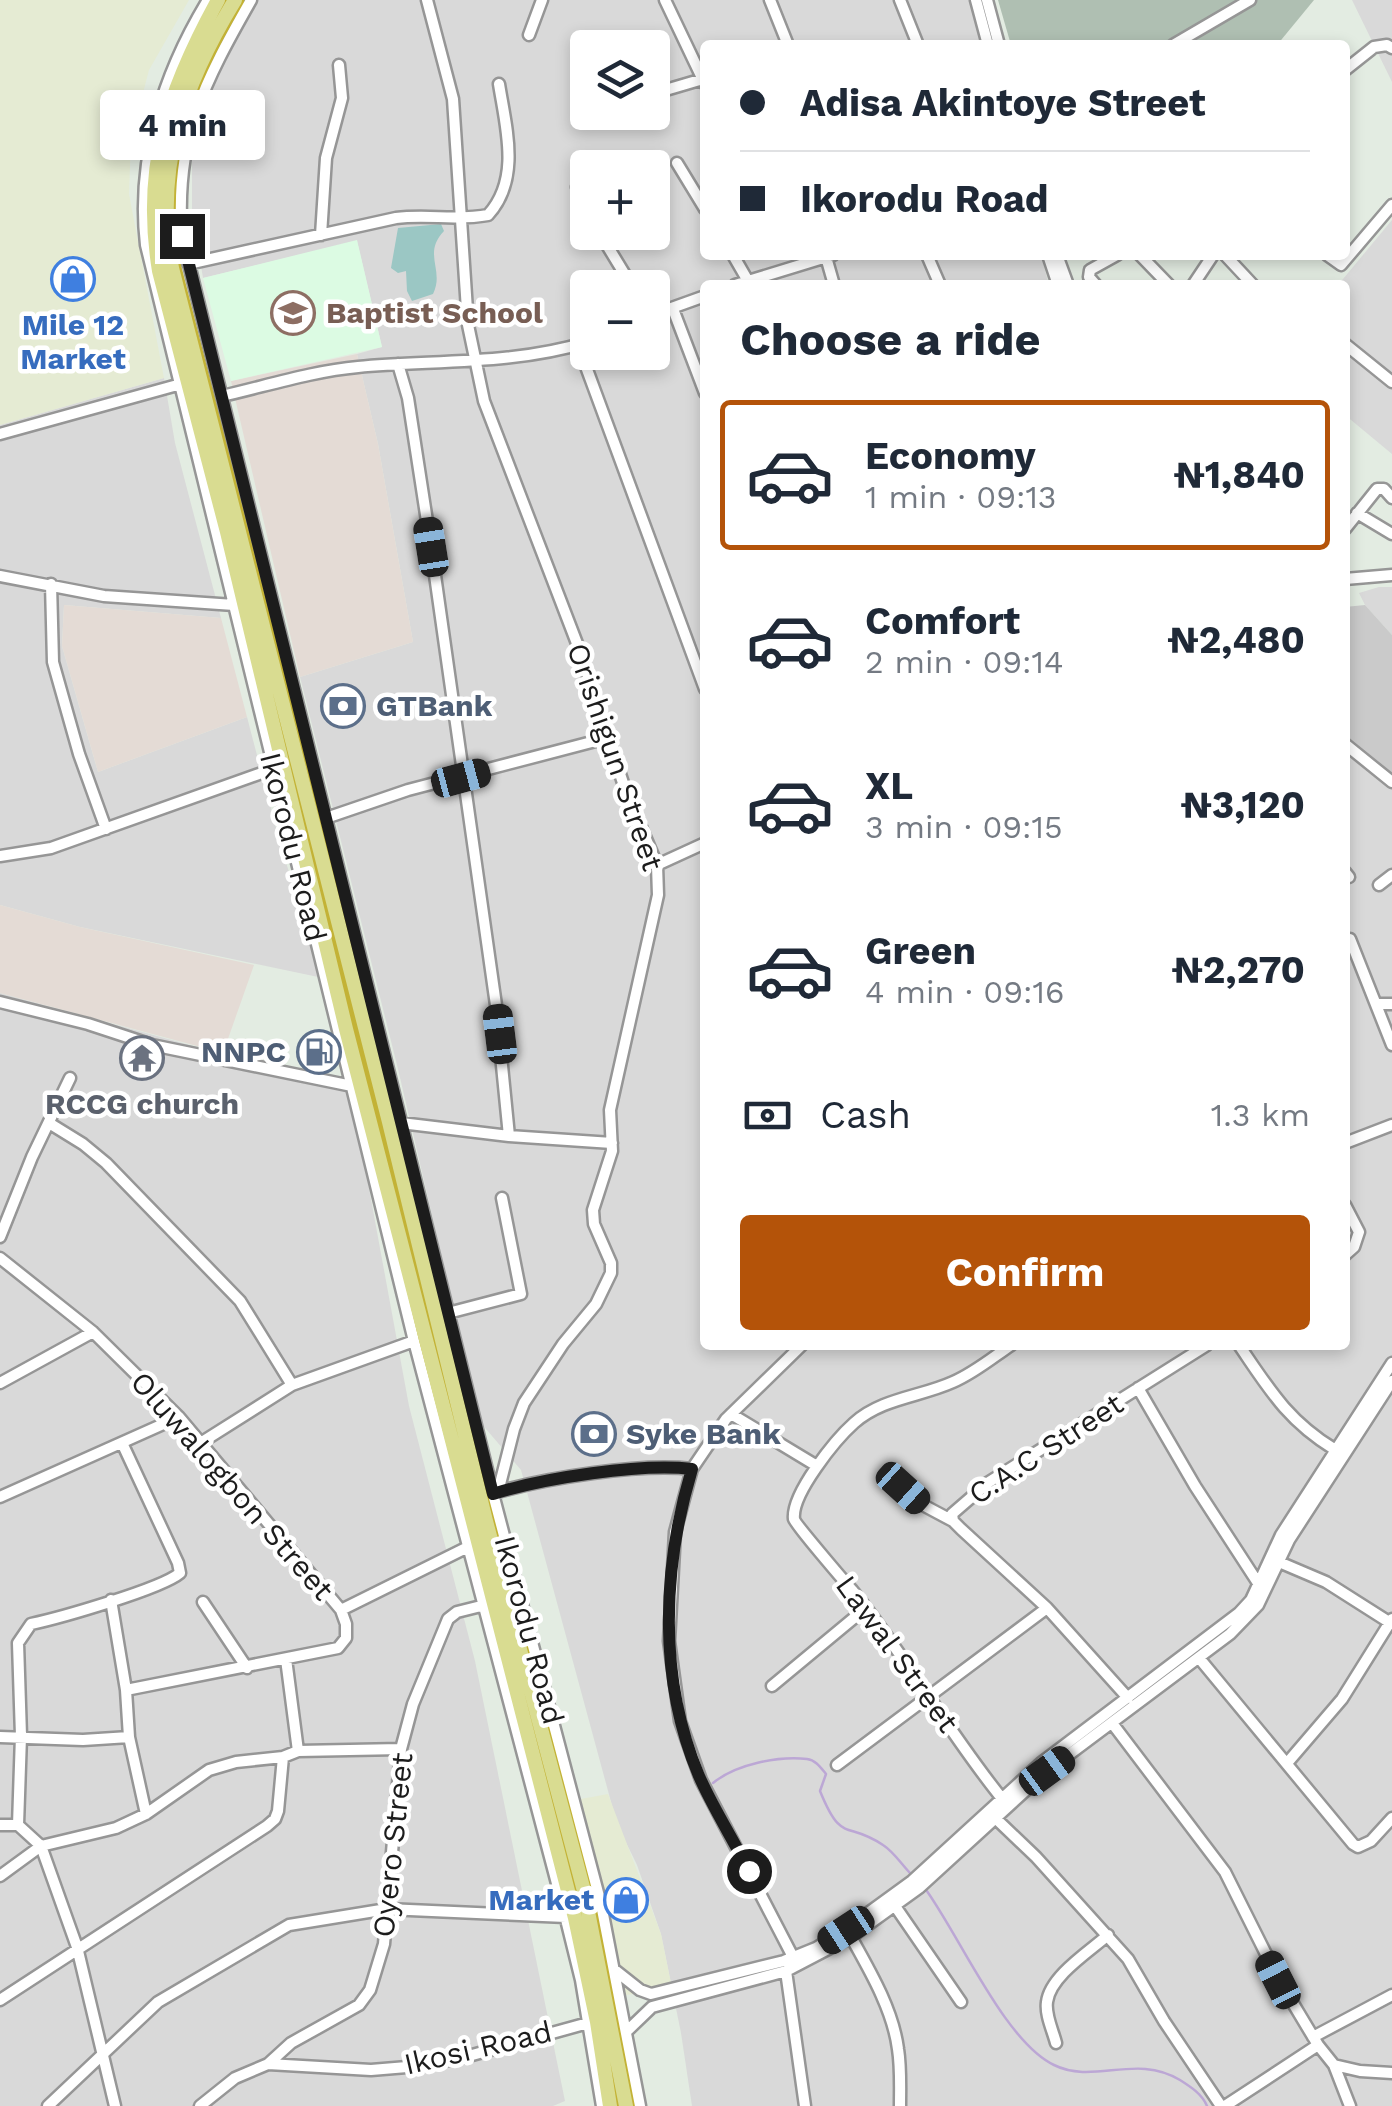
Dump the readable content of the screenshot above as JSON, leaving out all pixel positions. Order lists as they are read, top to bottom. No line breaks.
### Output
{"streets":{"highway":["Ikorodu Road"],"street":["Orishigun Street","C.A.C Street","Oluwalogbon Street","Lawal Street","Oyero Street","Ikosi Road"]},"crossings":[["Orishigun Street","Ikorodu Road"],["Ikorodu Road","Oyero Street"],["Ikorodu Road","Ikosi Road"],["Oyero Street","Ikosi Road"]],"places":{"shop":["Mile 12 Market","Market"],"school or university":["Baptist School"],"bank":["GTBank","Syke Bank"],"fuel station":["NNPC"],"temple":["RCCG church"]},"page":{"map_buttons":["+","−"],"banner":["Adisa Akintoye Street","Ikorodu Road"],"bubble":"4 min","heading":"Choose a ride","list":[{"name":"Economy","note":"1 min · 09:13","value":"₦1,840"},{"name":"Comfort","note":"2 min · 09:14","value":"₦2,480"},{"name":"XL","note":"3 min · 09:15","value":"₦3,120"},{"name":"Green","note":"4 min · 09:16","value":"₦2,270"}],"pay":["Cash","1.3 km"],"buttons":"Confirm"}}
